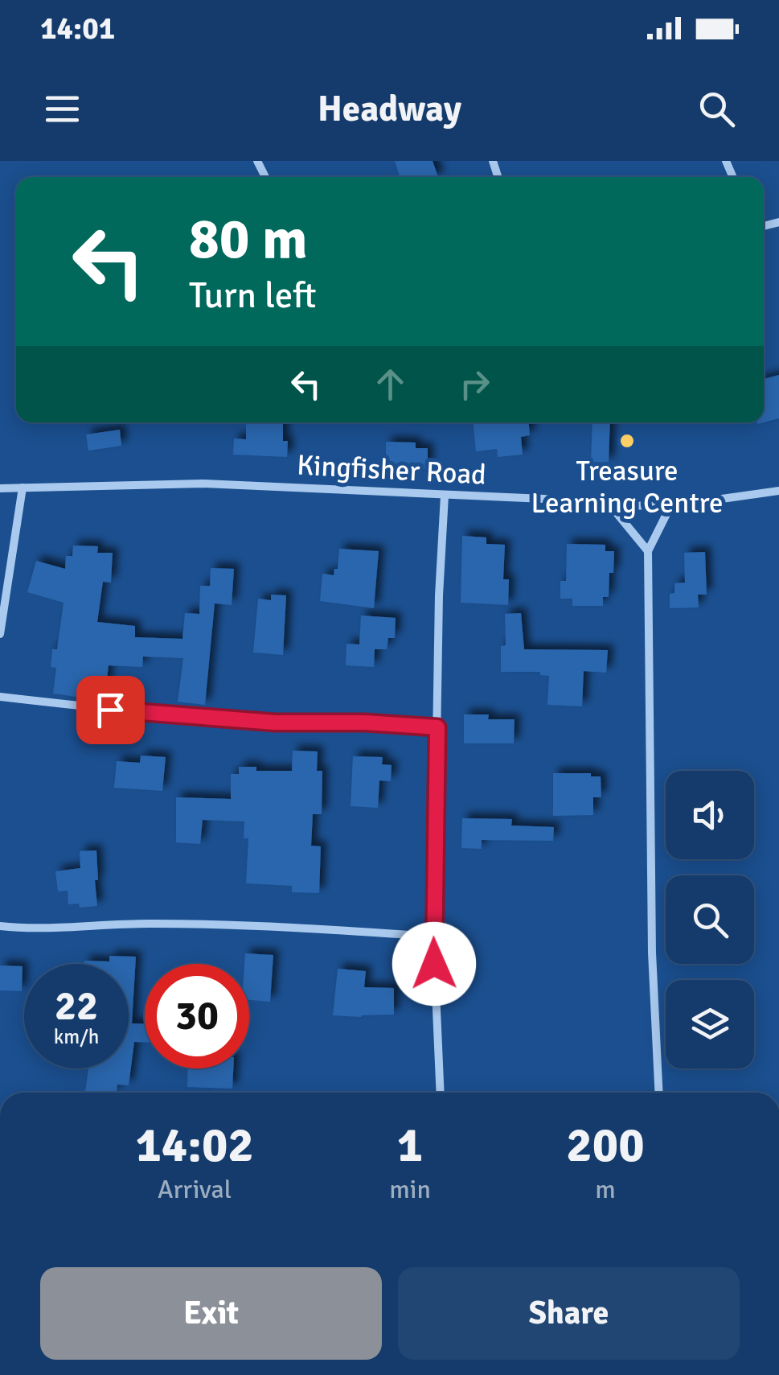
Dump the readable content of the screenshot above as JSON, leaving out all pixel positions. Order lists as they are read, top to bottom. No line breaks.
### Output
{"streets":{"street":["Kingfisher Road"]},"places":["Treasure Learning Centre"],"page":{"status":"14:01","header":"Headway","turn":["80 m","Turn left"],"speed":"22 km/h","limit":"30","eta":["14:02","Arrival","1","min","200","m"],"buttons":["Exit","Share"]}}
